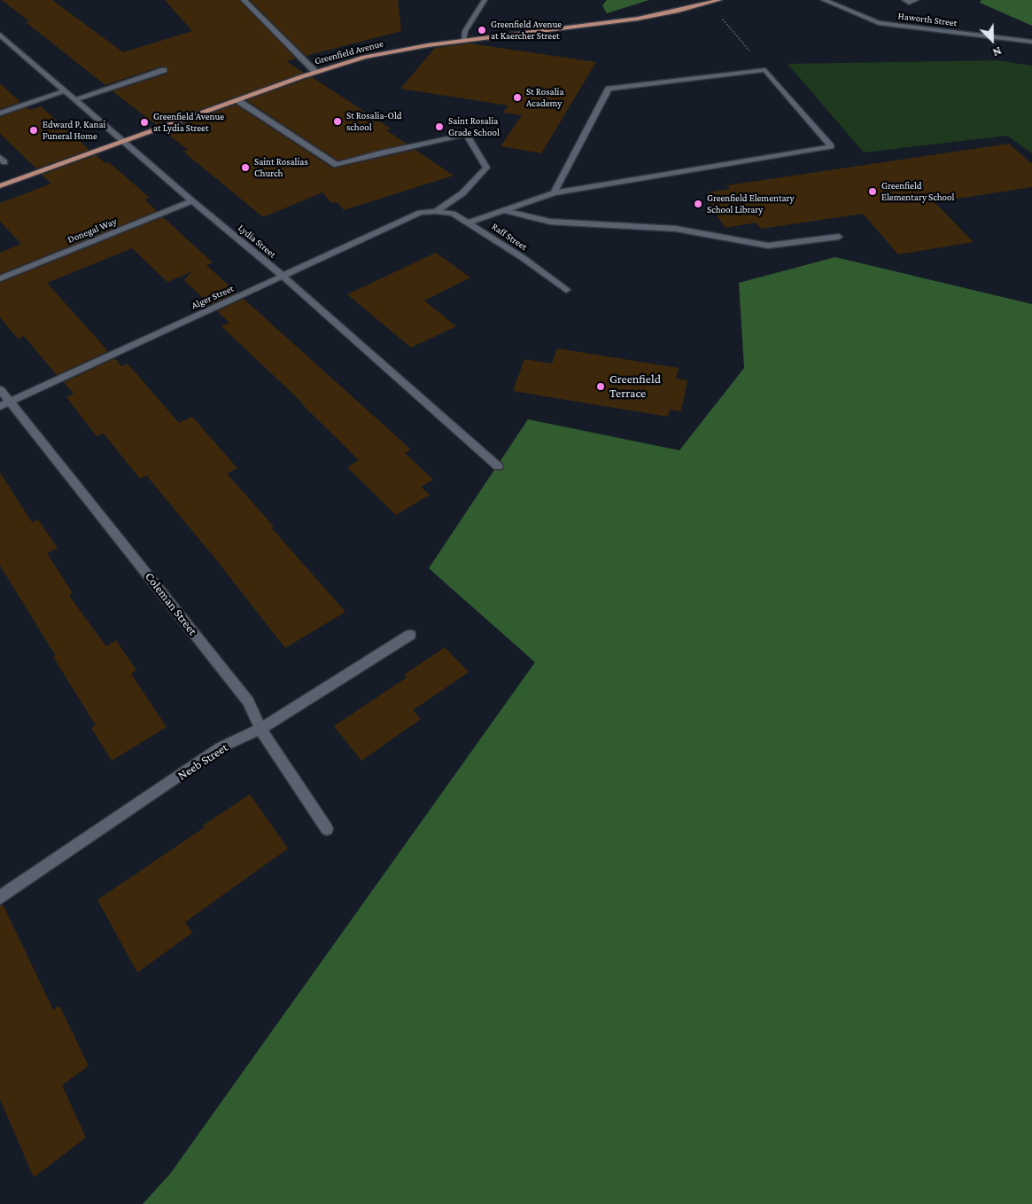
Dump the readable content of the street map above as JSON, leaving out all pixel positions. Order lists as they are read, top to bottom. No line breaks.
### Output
{"streets":{"main road":["Greenfield Avenue"],"street":["Haworth Street","Donegal Way","Raff Street","Lydia Street","Alger Street","Coleman Street","Neeb Street"]},"crossings":[["Greenfield Avenue","Lydia Street"],["Donegal Way","Lydia Street"],["Raff Street","Alger Street"],["Lydia Street","Alger Street"],["Alger Street","Coleman Street"],["Coleman Street","Neeb Street"]],"places":["Greenfield Avenue at Kaercher Street","St Rosalia Academy","St Rosalia-Old school","Greenfield Avenue at Lydia Street","Saint Rosalia Grade School","Edward P. Kanai Funeral Home","Saint Rosalias Church","Greenfield Elementary School","Greenfield Elementary School Library","Greenfield Terrace"],"north":"bottom right"}
